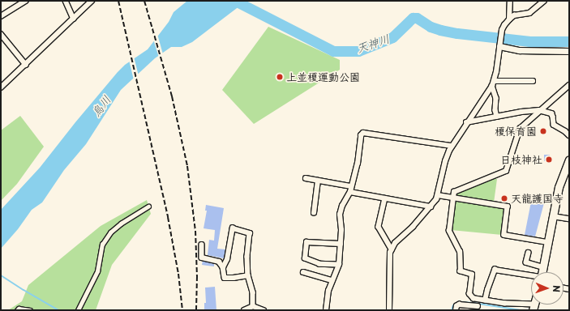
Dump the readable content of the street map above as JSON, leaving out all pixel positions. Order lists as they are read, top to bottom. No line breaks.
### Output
{"water":["天神川","烏川"],"places":["上並榎運動公園","榎保育園","日枝神社","天龍護国寺"],"north":"right"}
